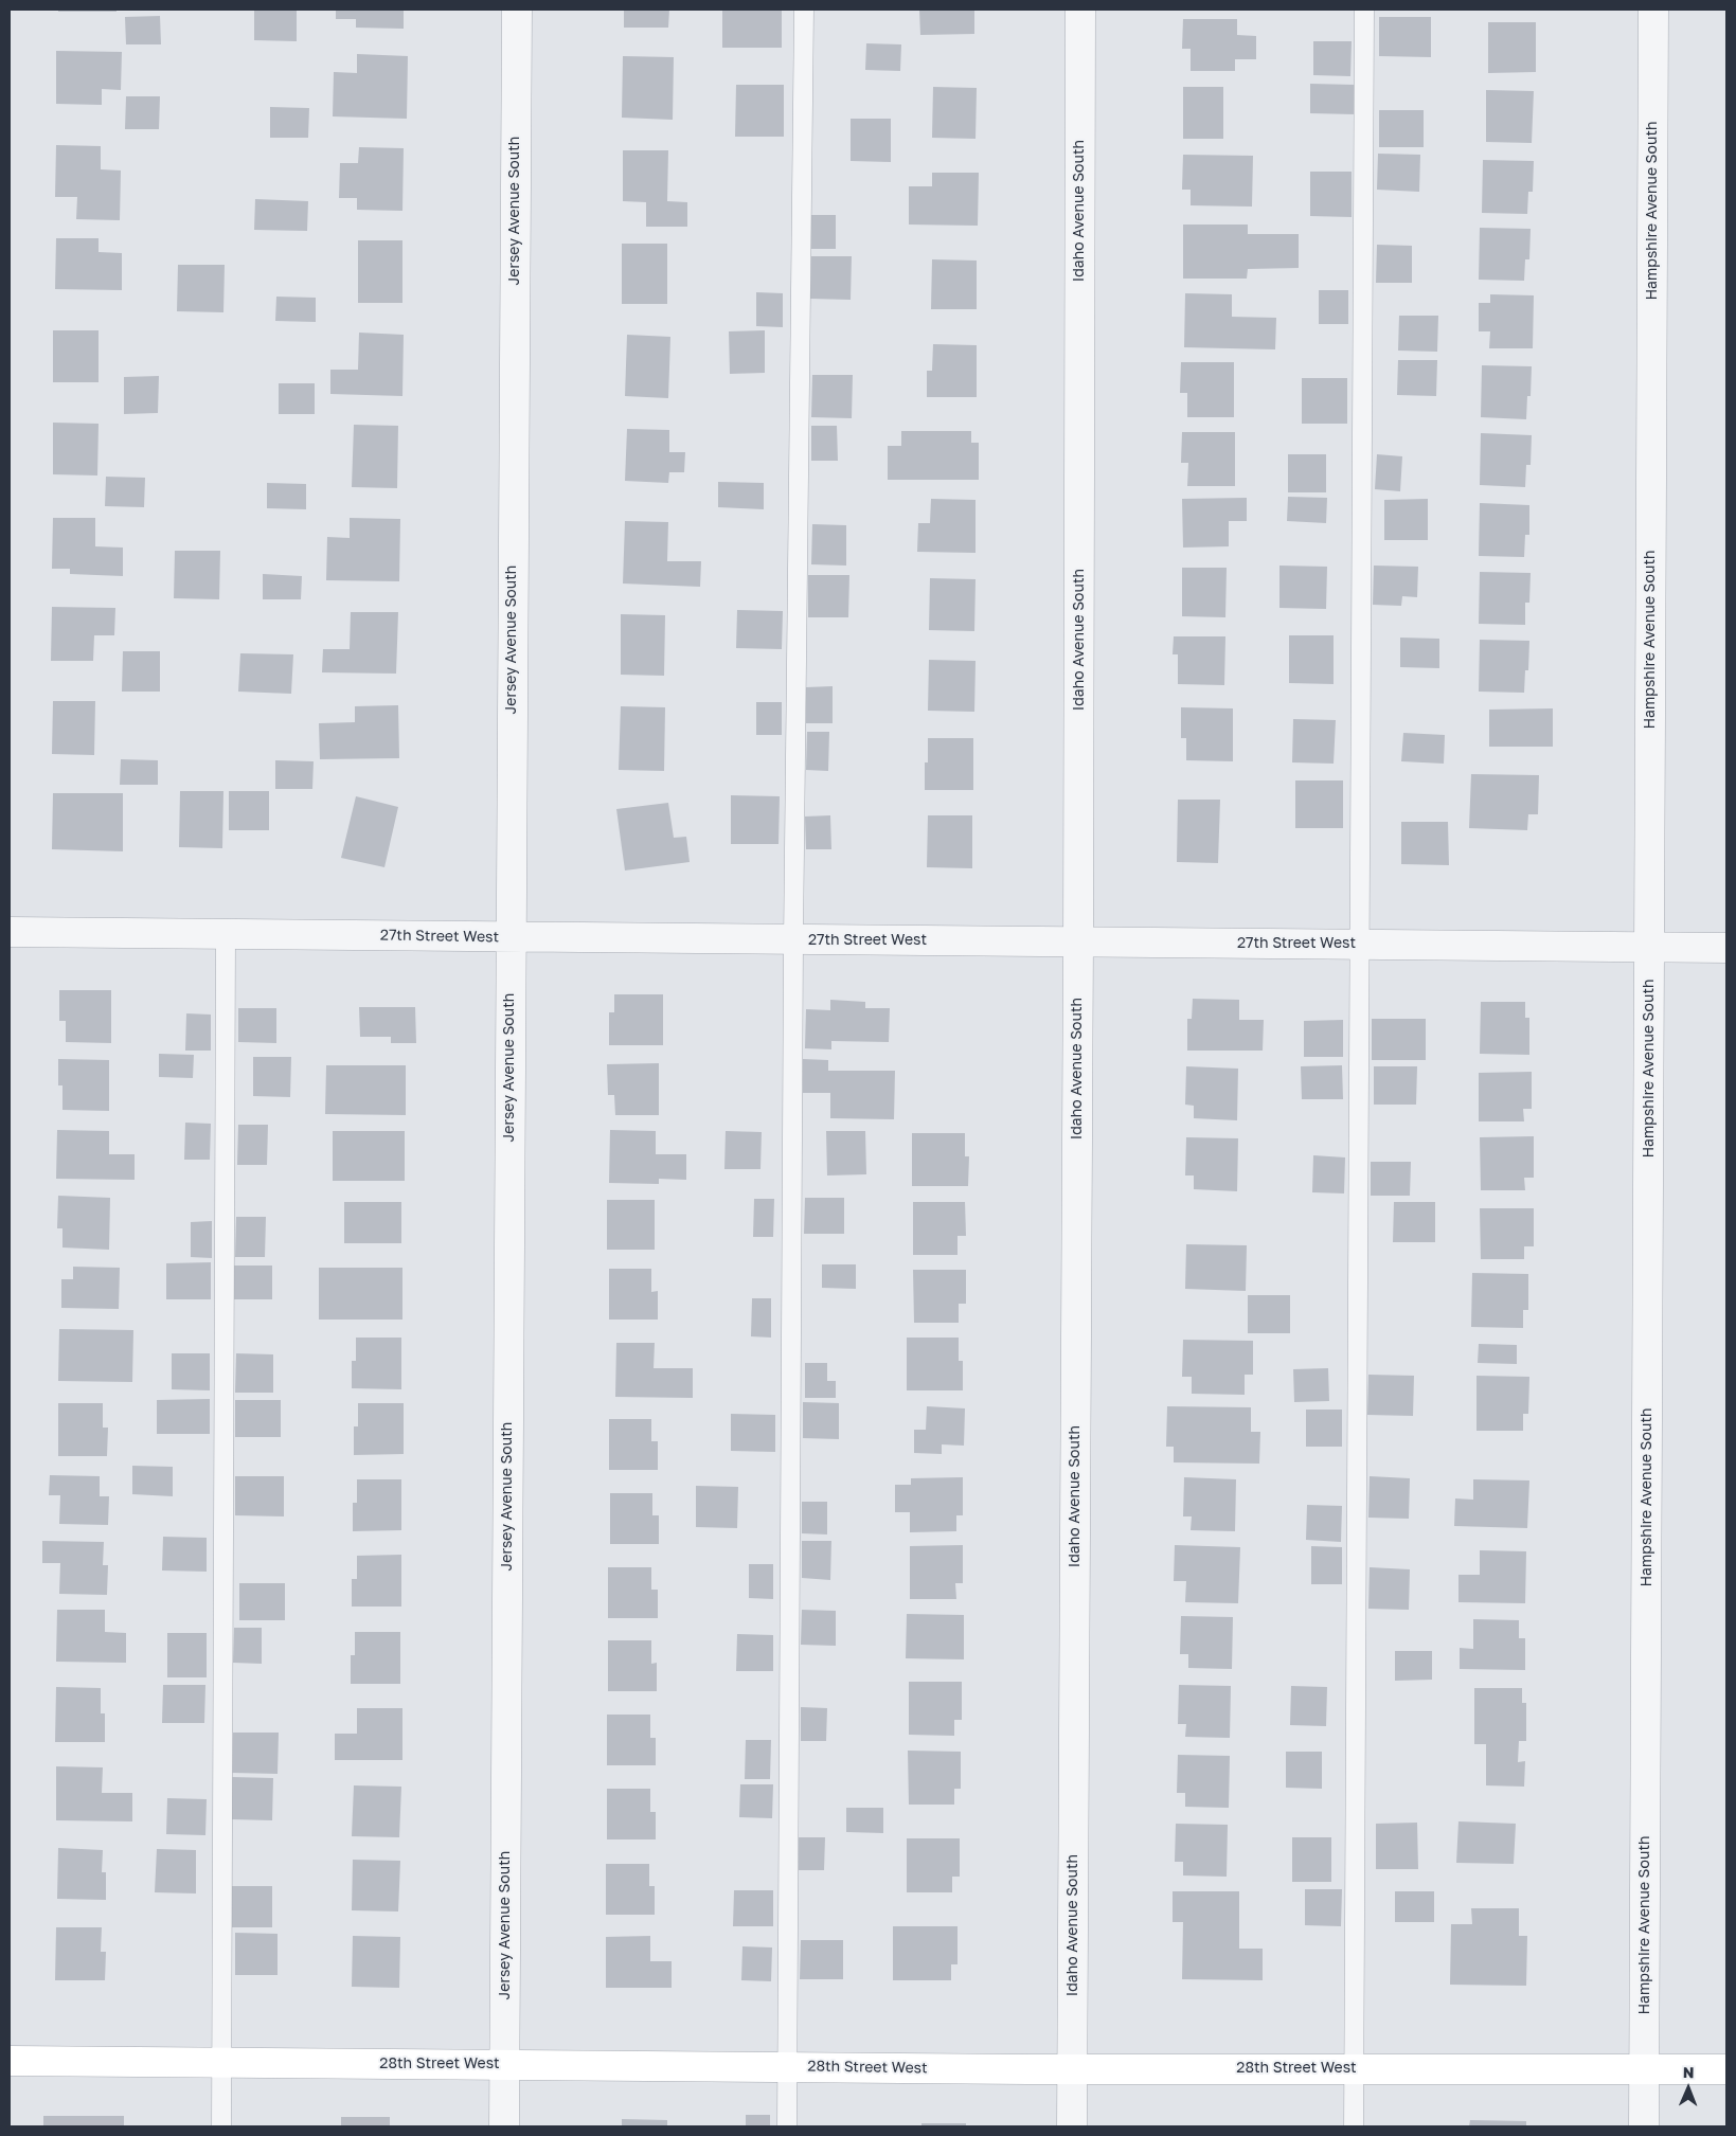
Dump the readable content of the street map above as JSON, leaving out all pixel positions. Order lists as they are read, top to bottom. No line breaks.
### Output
{"streets":{"street":["Jersey Avenue South","Idaho Avenue South","Hampshire Avenue South","27th Street West","28th Street West"]},"crossings":[["Jersey Avenue South","27th Street West"],["Jersey Avenue South","28th Street West"],["Idaho Avenue South","27th Street West"],["Idaho Avenue South","28th Street West"],["Hampshire Avenue South","27th Street West"],["Hampshire Avenue South","28th Street West"]],"north":"top"}
